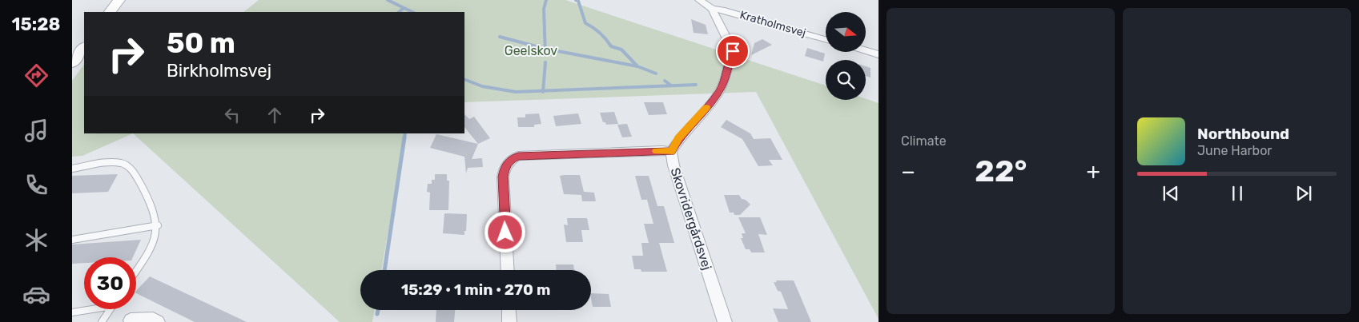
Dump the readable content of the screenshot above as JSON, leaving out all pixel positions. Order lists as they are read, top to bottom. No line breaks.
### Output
{"streets":{"street":["Kratholmsvej","Skovridergårdsvej"]},"crossings":[["Kratholmsvej","Skovridergårdsvej"]],"parks":["Geelskov"],"north":"right","page":{"tabs":"15:28","tile":"Climate","turn":["50 m","Birkholmsvej"],"song":["Northbound","June Harbor"],"heat":["−","22°","+"],"limit":"30","trip":"15:29 · 1 min · 270 m"}}
